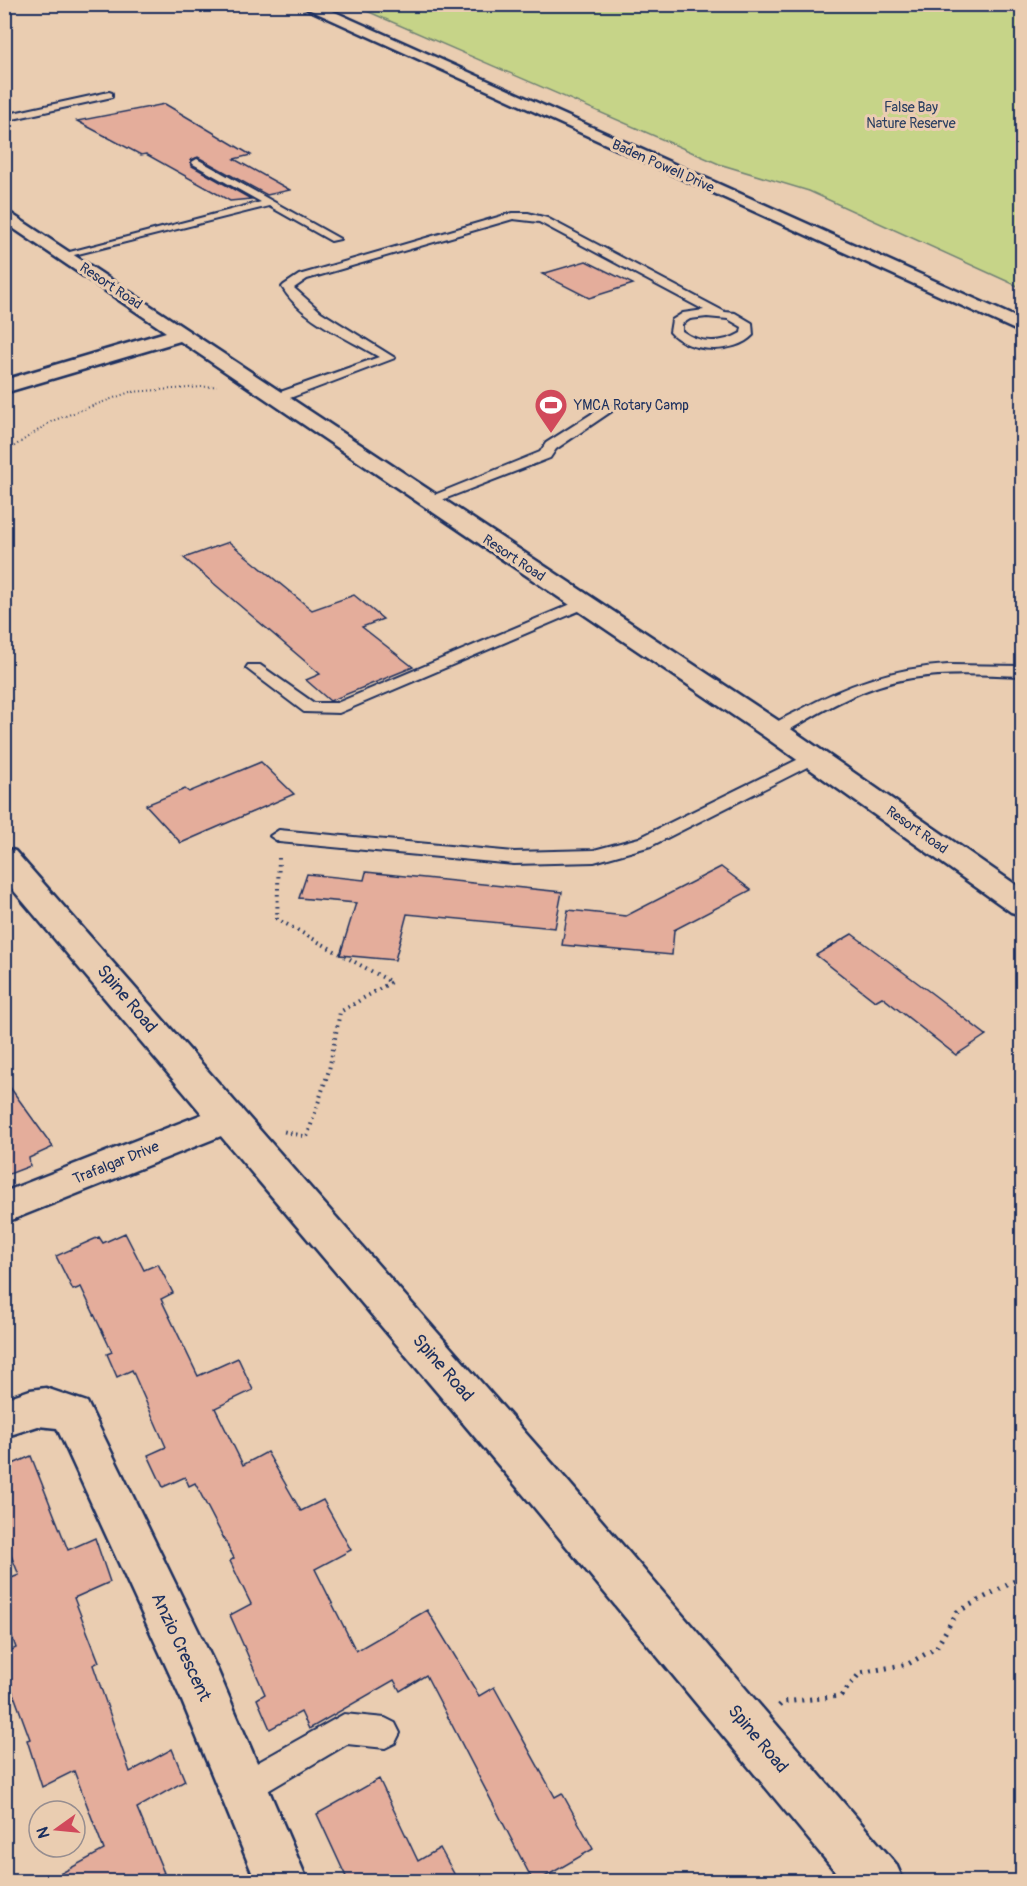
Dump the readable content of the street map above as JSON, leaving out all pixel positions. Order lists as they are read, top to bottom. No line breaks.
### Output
{"streets":{"main road":["Baden Powell Drive","Resort Road","Spine Road","Trafalgar Drive","Anzio Crescent"]},"crossings":[["Spine Road","Trafalgar Drive"]],"parks":["False Bay Nature Reserve"],"places":{"sports":["YMCA Rotary Camp"]},"north":"left"}
